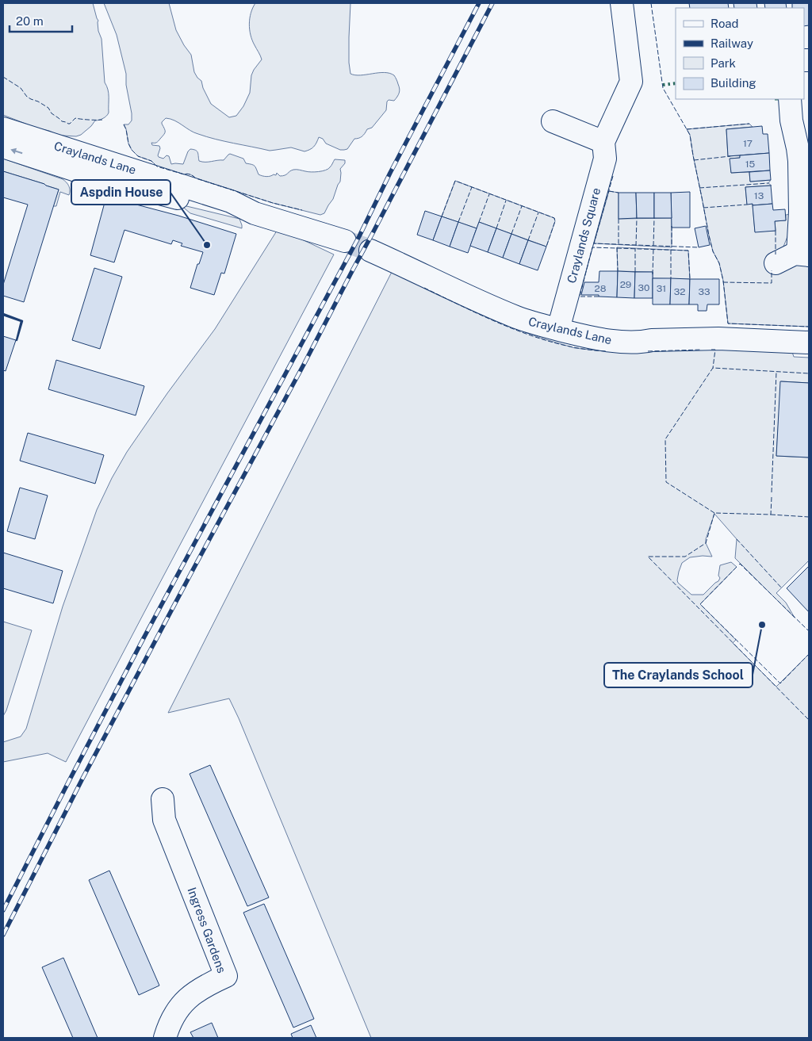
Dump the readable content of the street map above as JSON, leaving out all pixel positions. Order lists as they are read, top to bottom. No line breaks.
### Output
{"streets":{"street":["Craylands Lane","Craylands Square","Ingress Gardens"]},"crossings":[["Craylands Lane","Craylands Square"]],"places":["Aspdin House","The Craylands School"],"house_numbers":["17","15","13","29","30","28","31","32","33"],"legend":["Road","Railway","Park","Building"],"scale_bar":"20 m"}
